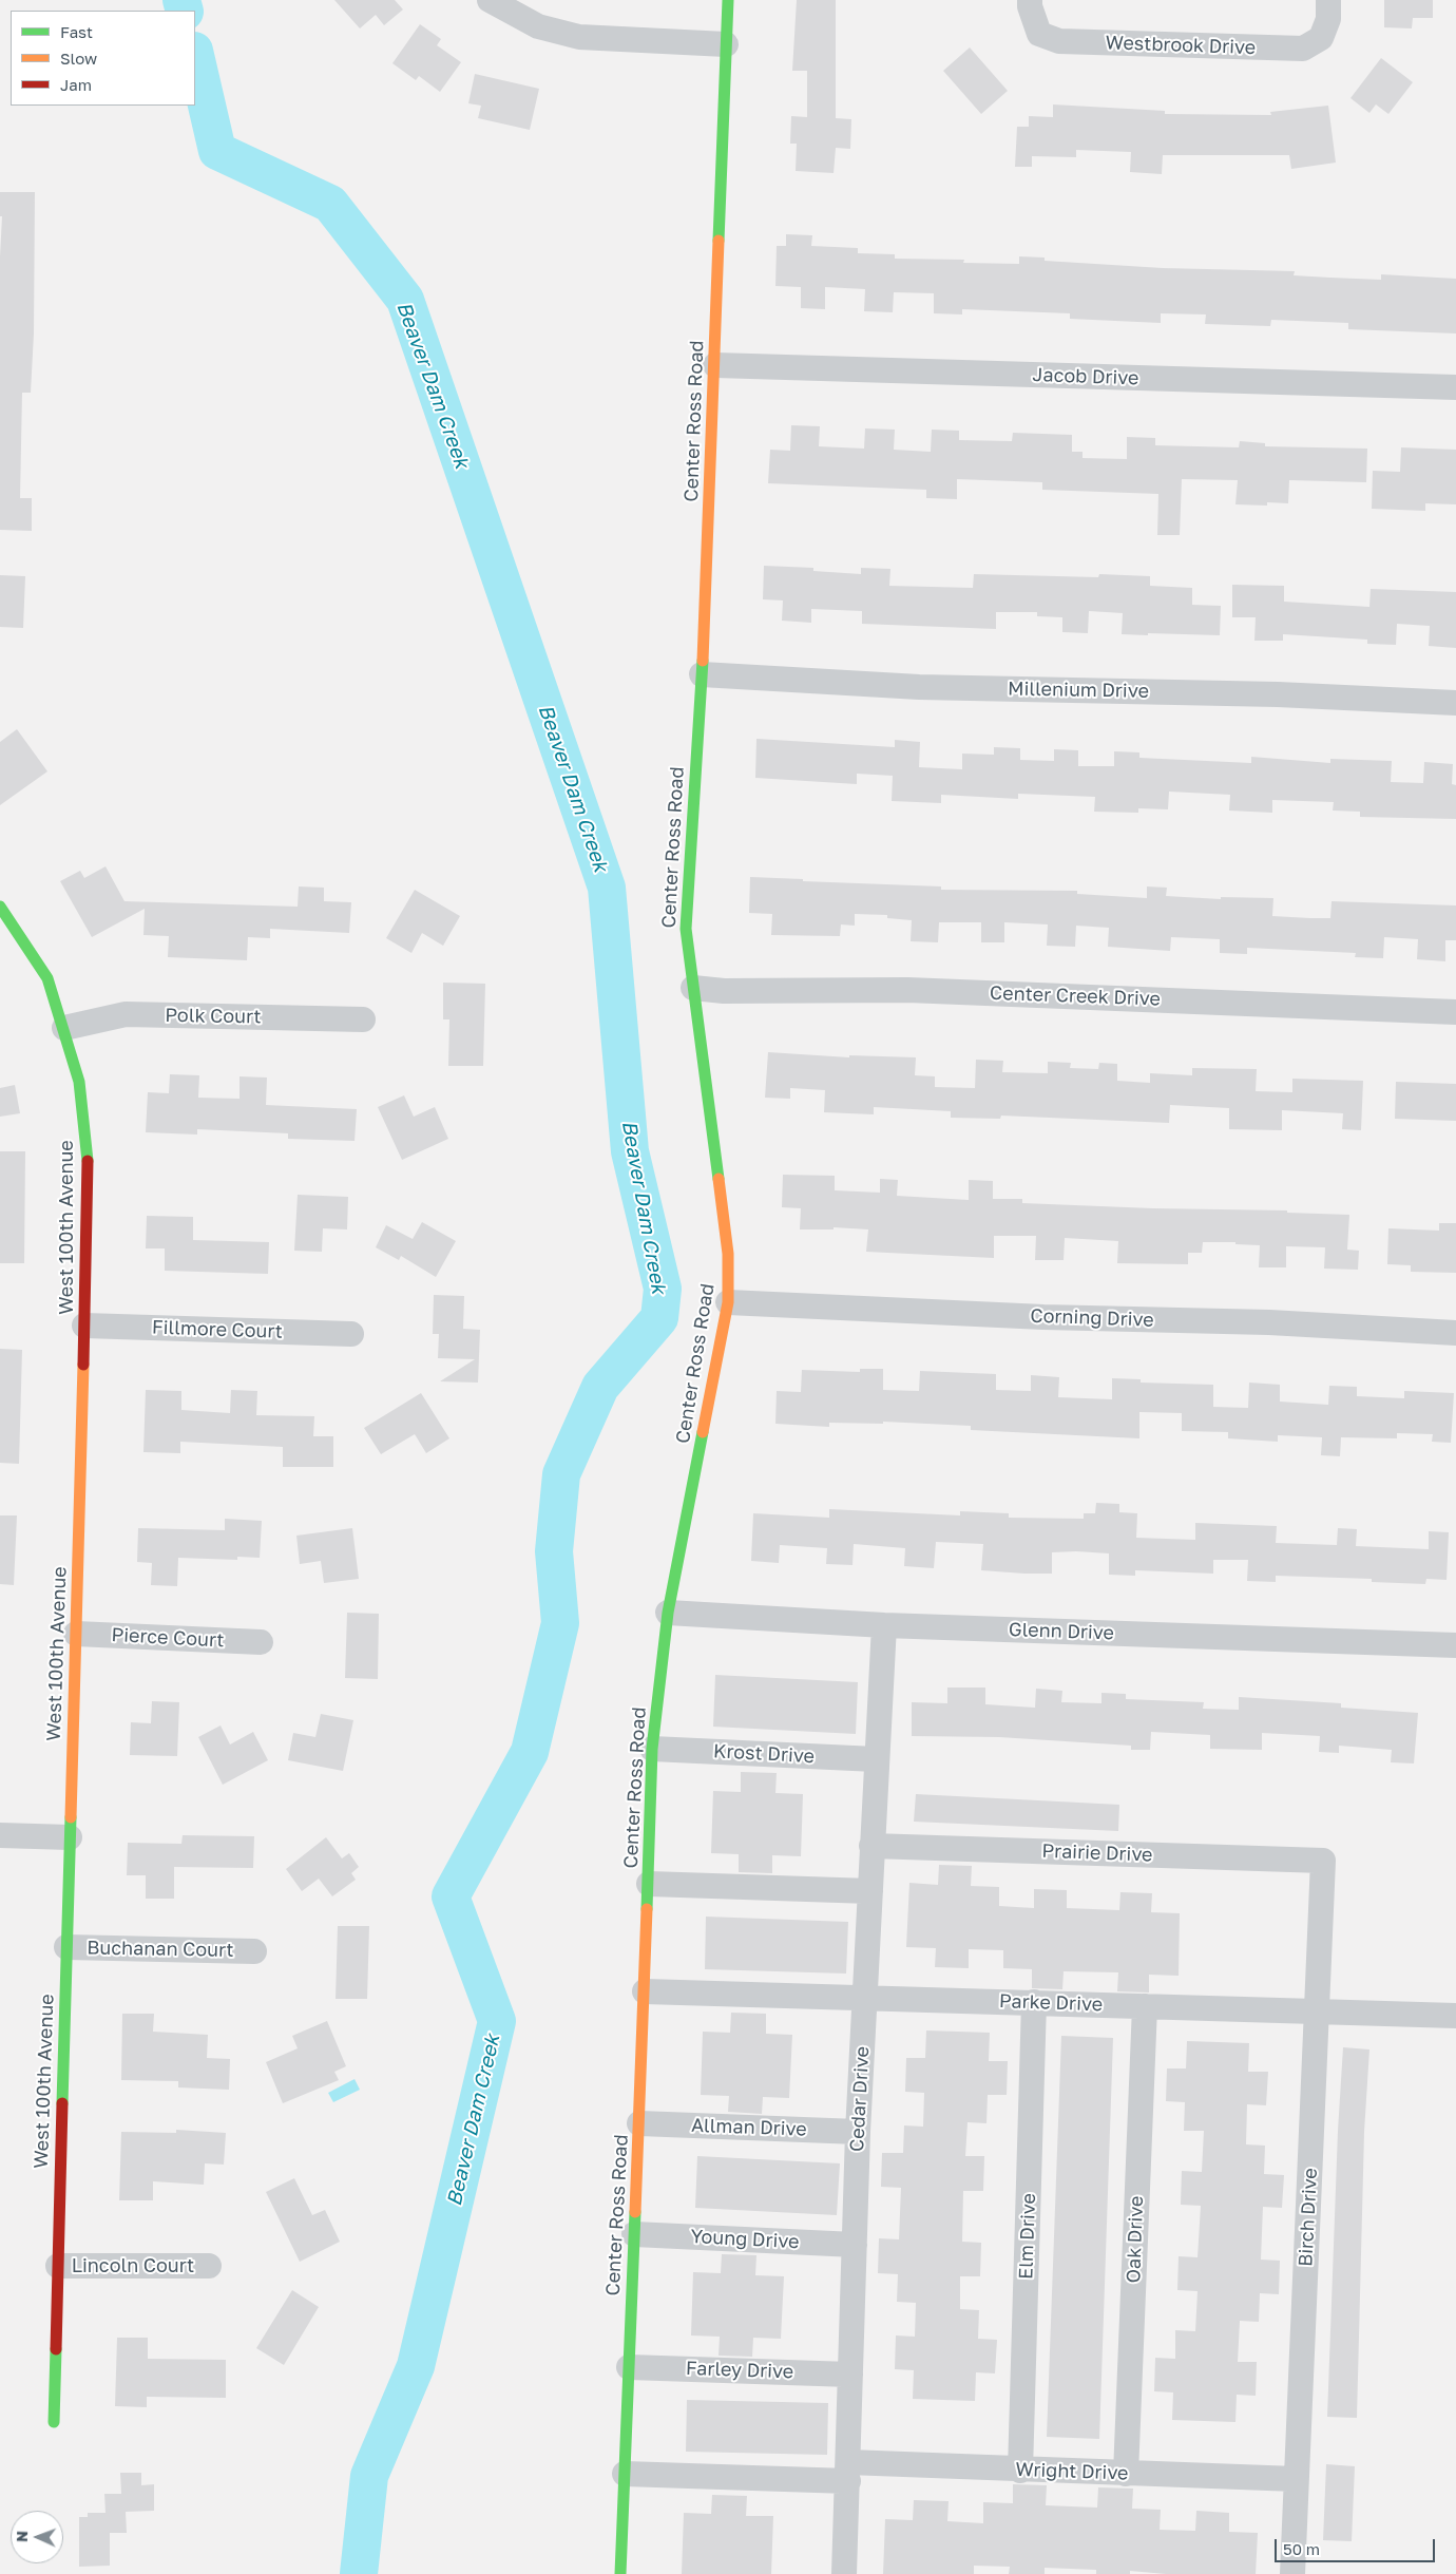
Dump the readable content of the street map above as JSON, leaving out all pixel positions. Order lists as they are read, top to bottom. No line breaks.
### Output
{"streets":{"street":["Westbrook Drive","Jacob Drive","Center Ross Road","Millenium Drive","Center Creek Drive","Polk Court","West 100th Avenue","Corning Drive","Fillmore Court","Glenn Drive","Pierce Court","Krost Drive","Prairie Drive","Buchanan Court","Parke Drive","Cedar Drive","Allman Drive","Birch Drive","Elm Drive","Young Drive","Oak Drive","Lincoln Court","Farley Drive","Wright Drive"]},"crossings":[["Jacob Drive","Center Ross Road"],["Center Ross Road","Millenium Drive"],["Center Ross Road","Center Creek Drive"],["Center Ross Road","Corning Drive"],["Center Ross Road","Glenn Drive"],["Center Ross Road","Krost Drive"],["Center Ross Road","Parke Drive"],["Center Ross Road","Allman Drive"],["Center Ross Road","Young Drive"],["Center Ross Road","Farley Drive"],["Center Ross Road","Wright Drive"],["Polk Court","West 100th Avenue"],["West 100th Avenue","Fillmore Court"],["West 100th Avenue","Pierce Court"],["West 100th Avenue","Buchanan Court"],["West 100th Avenue","Lincoln Court"],["Glenn Drive","Cedar Drive"],["Krost Drive","Cedar Drive"],["Prairie Drive","Cedar Drive"],["Prairie Drive","Birch Drive"],["Parke Drive","Cedar Drive"],["Parke Drive","Birch Drive"],["Parke Drive","Elm Drive"],["Parke Drive","Oak Drive"],["Cedar Drive","Allman Drive"],["Cedar Drive","Young Drive"],["Cedar Drive","Farley Drive"],["Cedar Drive","Wright Drive"],["Birch Drive","Wright Drive"],["Elm Drive","Wright Drive"],["Oak Drive","Wright Drive"]],"water":["Beaver Dam Creek"],"legend":["Fast","Slow","Jam"],"scale_bar":"50 m","north":"left"}
